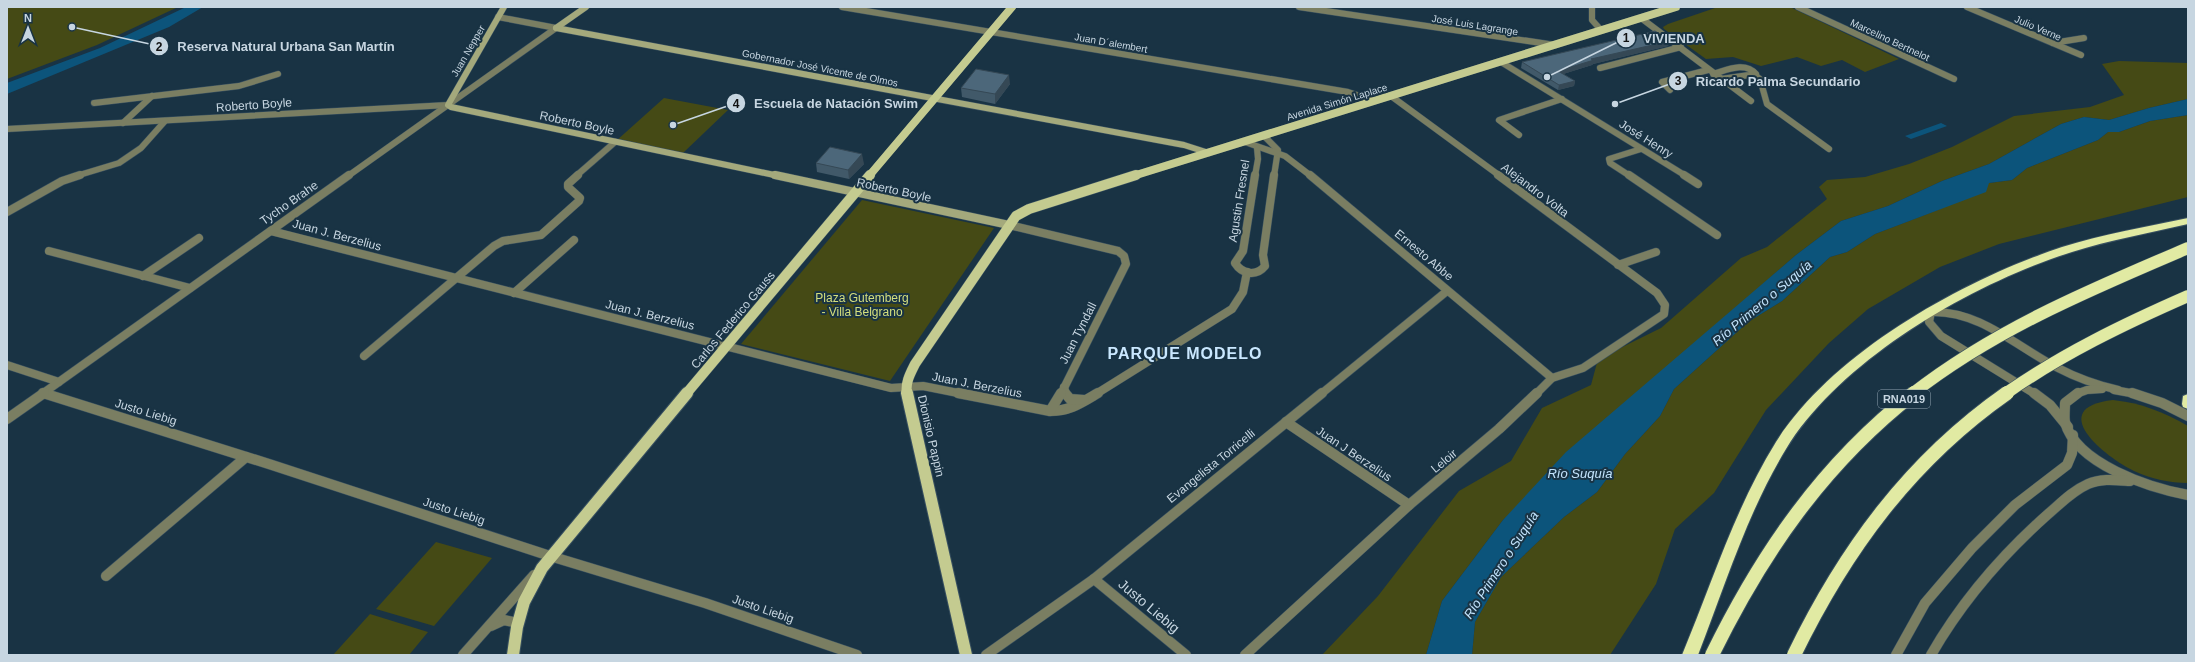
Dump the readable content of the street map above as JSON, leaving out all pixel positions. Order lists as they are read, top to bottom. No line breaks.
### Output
{"streets":{"highway":["RNA019"],"main road":["Juan Nepper","Gobernador José Vicente de Olmos","Avenida Simón Laplace","Roberto Boyle","Tycho Brahe","Carlos Federico Gauss","Dionisio Pappin"],"street":["José Luis Lagrange","Julio Verne","Marcelino Bertnelot","Juan D´alembert","José Henry","Alejandro Volta","Agustin Fresnel","Juan J. Berzelius","Ernesto Abbe","Juan Tyndall","Justo Liebig","Juan J Berzelius","Leloir","Evangelista Torricelli"]},"crossings":[["José Luis Lagrange","Avenida Simón Laplace"],["Juan D´alembert","Avenida Simón Laplace"],["Juan D´alembert","Carlos Federico Gauss"],["Juan Nepper","Gobernador José Vicente de Olmos"],["Juan Nepper","Roberto Boyle"],["Juan Nepper","Tycho Brahe"],["Gobernador José Vicente de Olmos","Avenida Simón Laplace"],["Gobernador José Vicente de Olmos","Tycho Brahe"],["Gobernador José Vicente de Olmos","Carlos Federico Gauss"],["Avenida Simón Laplace","Roberto Boyle"],["Avenida Simón Laplace","José Henry"],["Avenida Simón Laplace","Alejandro Volta"],["Avenida Simón Laplace","Ernesto Abbe"],["Avenida Simón Laplace","Dionisio Pappin"],["Roberto Boyle","Tycho Brahe"],["Roberto Boyle","Carlos Federico Gauss"],["Roberto Boyle","Juan Tyndall"],["Roberto Boyle","Dionisio Pappin"],["Alejandro Volta","Leloir"],["Agustin Fresnel","Ernesto Abbe"],["Tycho Brahe","Juan J. Berzelius"],["Tycho Brahe","Justo Liebig"],["Juan J. Berzelius","Carlos Federico Gauss"],["Juan J. Berzelius","Juan Tyndall"],["Juan J. Berzelius","Dionisio Pappin"],["Ernesto Abbe","Leloir"],["Ernesto Abbe","Evangelista Torricelli"],["Carlos Federico Gauss","Justo Liebig"],["Justo Liebig","Evangelista Torricelli"],["Juan J Berzelius","Leloir"],["Juan J Berzelius","Evangelista Torricelli"]],"districts":["PARQUE MODELO"],"water":["Río Primero o Suquía","Río Suquía"],"parks":["Plaza Gutemberg - Villa Belgrano"],"places":["Reserva Natural Urbana San Martín","VIVIENDA","Ricardo Palma Secundario","Escuela de Natación Swim"],"north":"top"}
